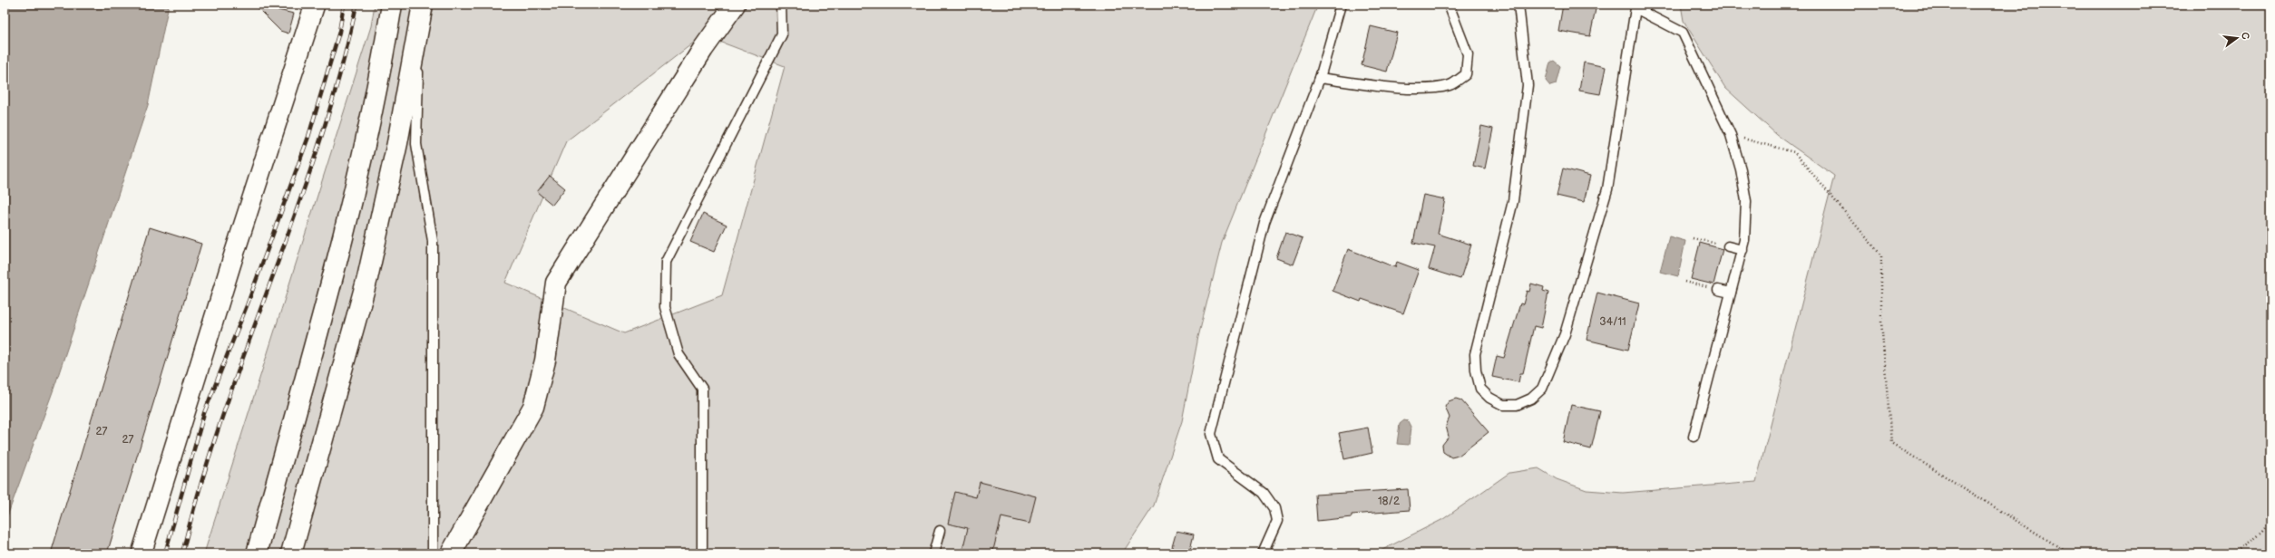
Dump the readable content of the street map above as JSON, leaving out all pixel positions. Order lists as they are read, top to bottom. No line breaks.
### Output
{"house_numbers":["34/11","27","27","18/2"],"north":"right"}
